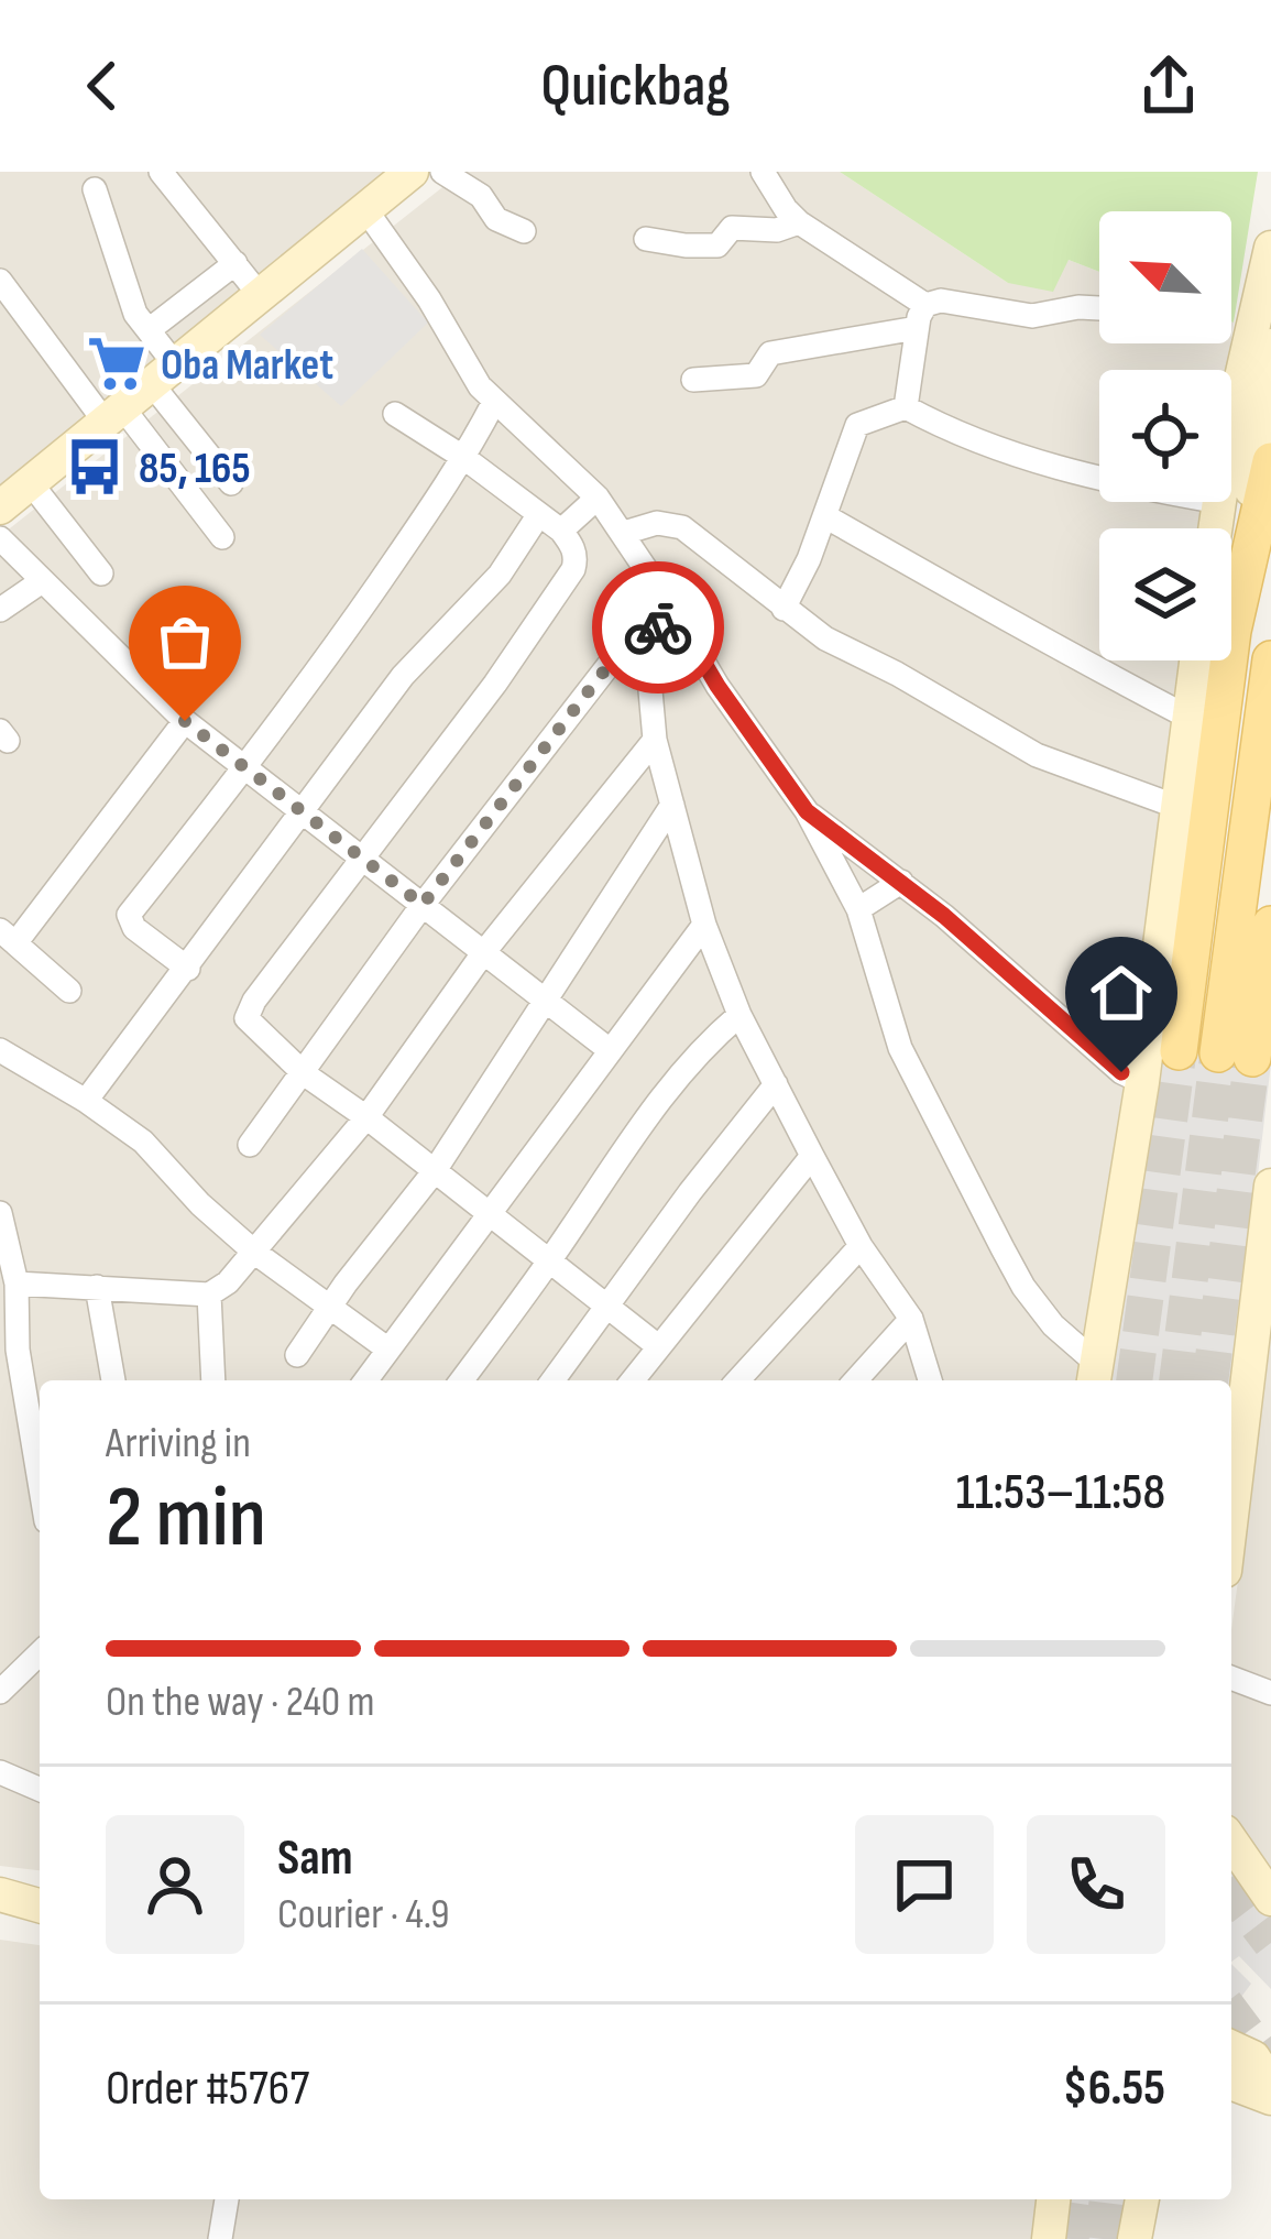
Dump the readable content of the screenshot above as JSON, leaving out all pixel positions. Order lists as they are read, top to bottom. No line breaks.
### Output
{"places":{"supermarket":["Oba Market"],"bus stop":["85, 165"]},"north":"top left","page":{"header":"Quickbag","heading":["2 min","Arriving in","11:53–11:58"],"panel":["Sam","Courier · 4.9","Order #5767","$6.55"],"bar":"On the way · 240 m"}}
